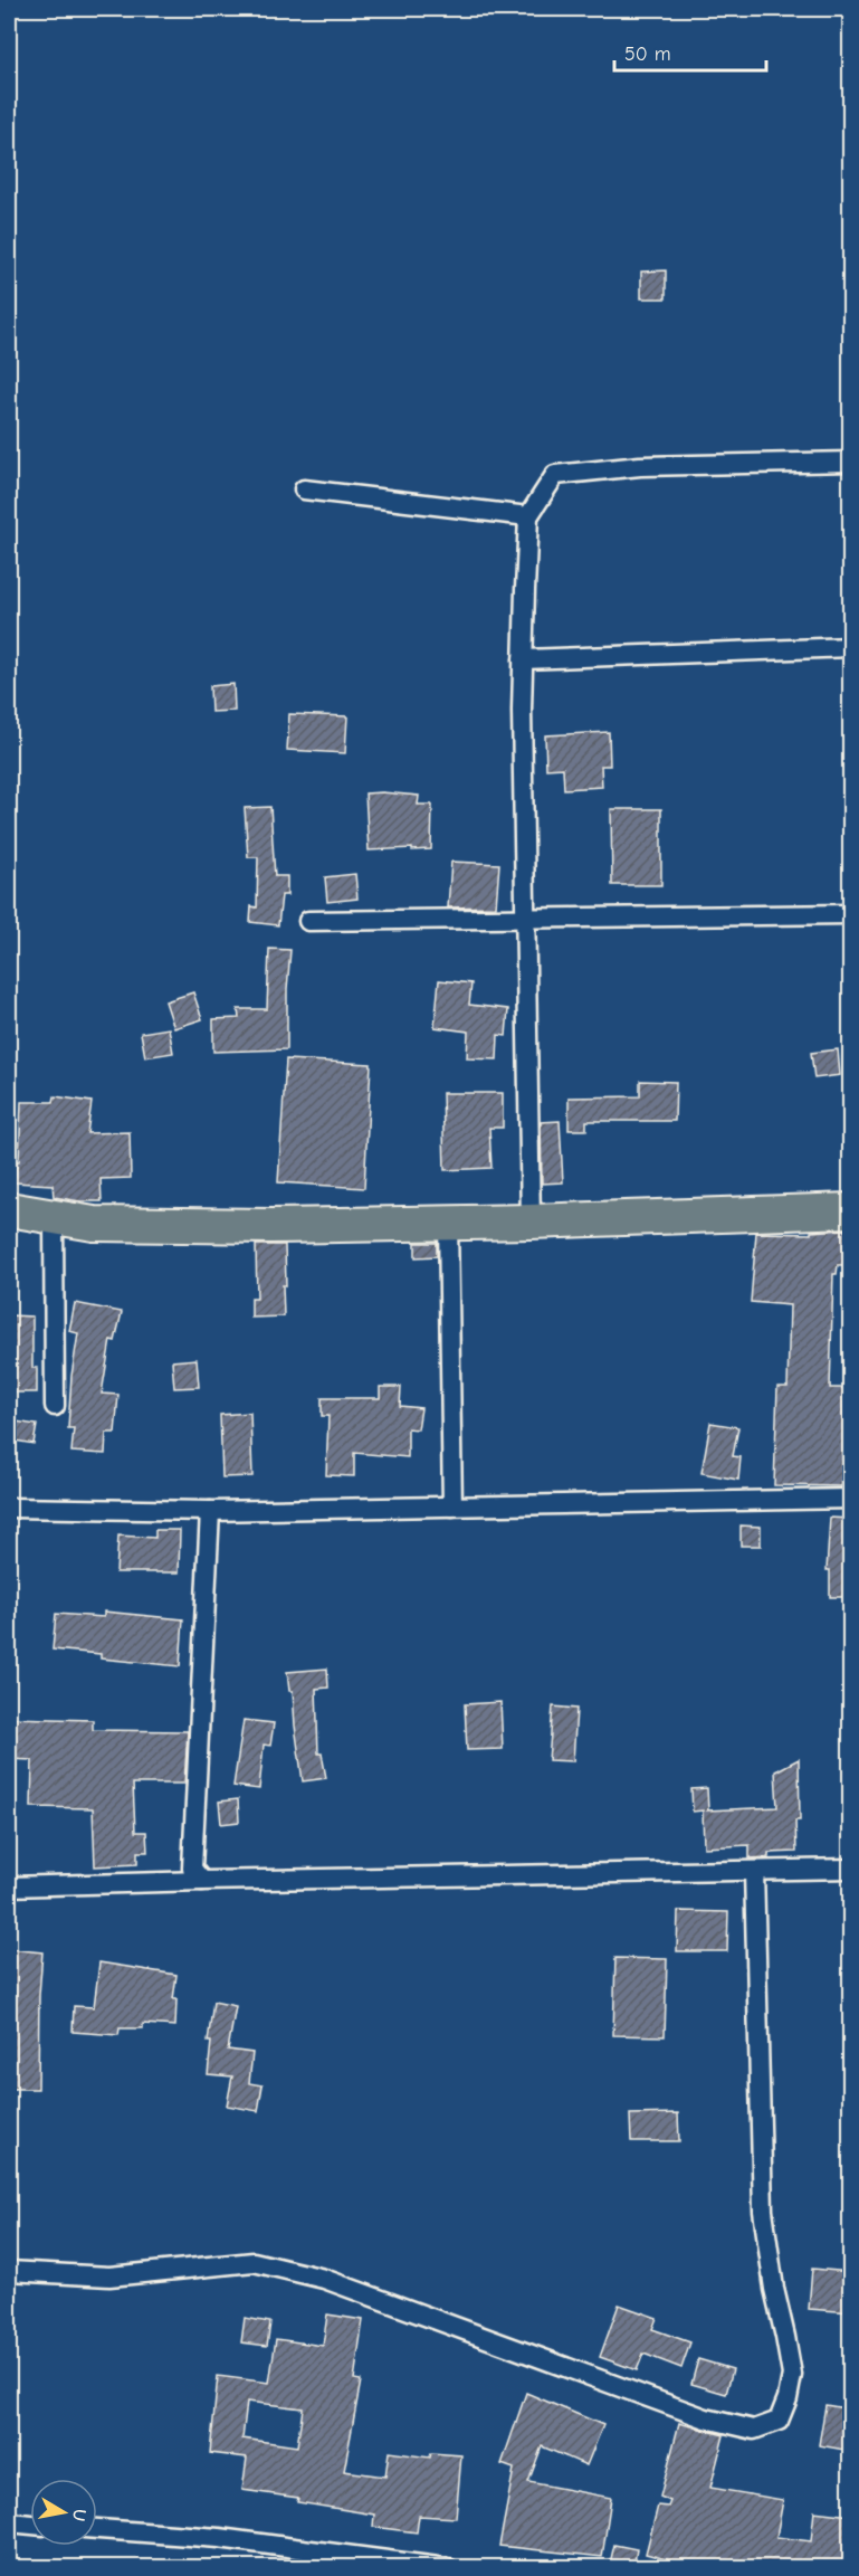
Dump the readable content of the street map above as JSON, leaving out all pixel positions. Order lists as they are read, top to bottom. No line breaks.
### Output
{"scale_bar":"50 m","north":"right"}
